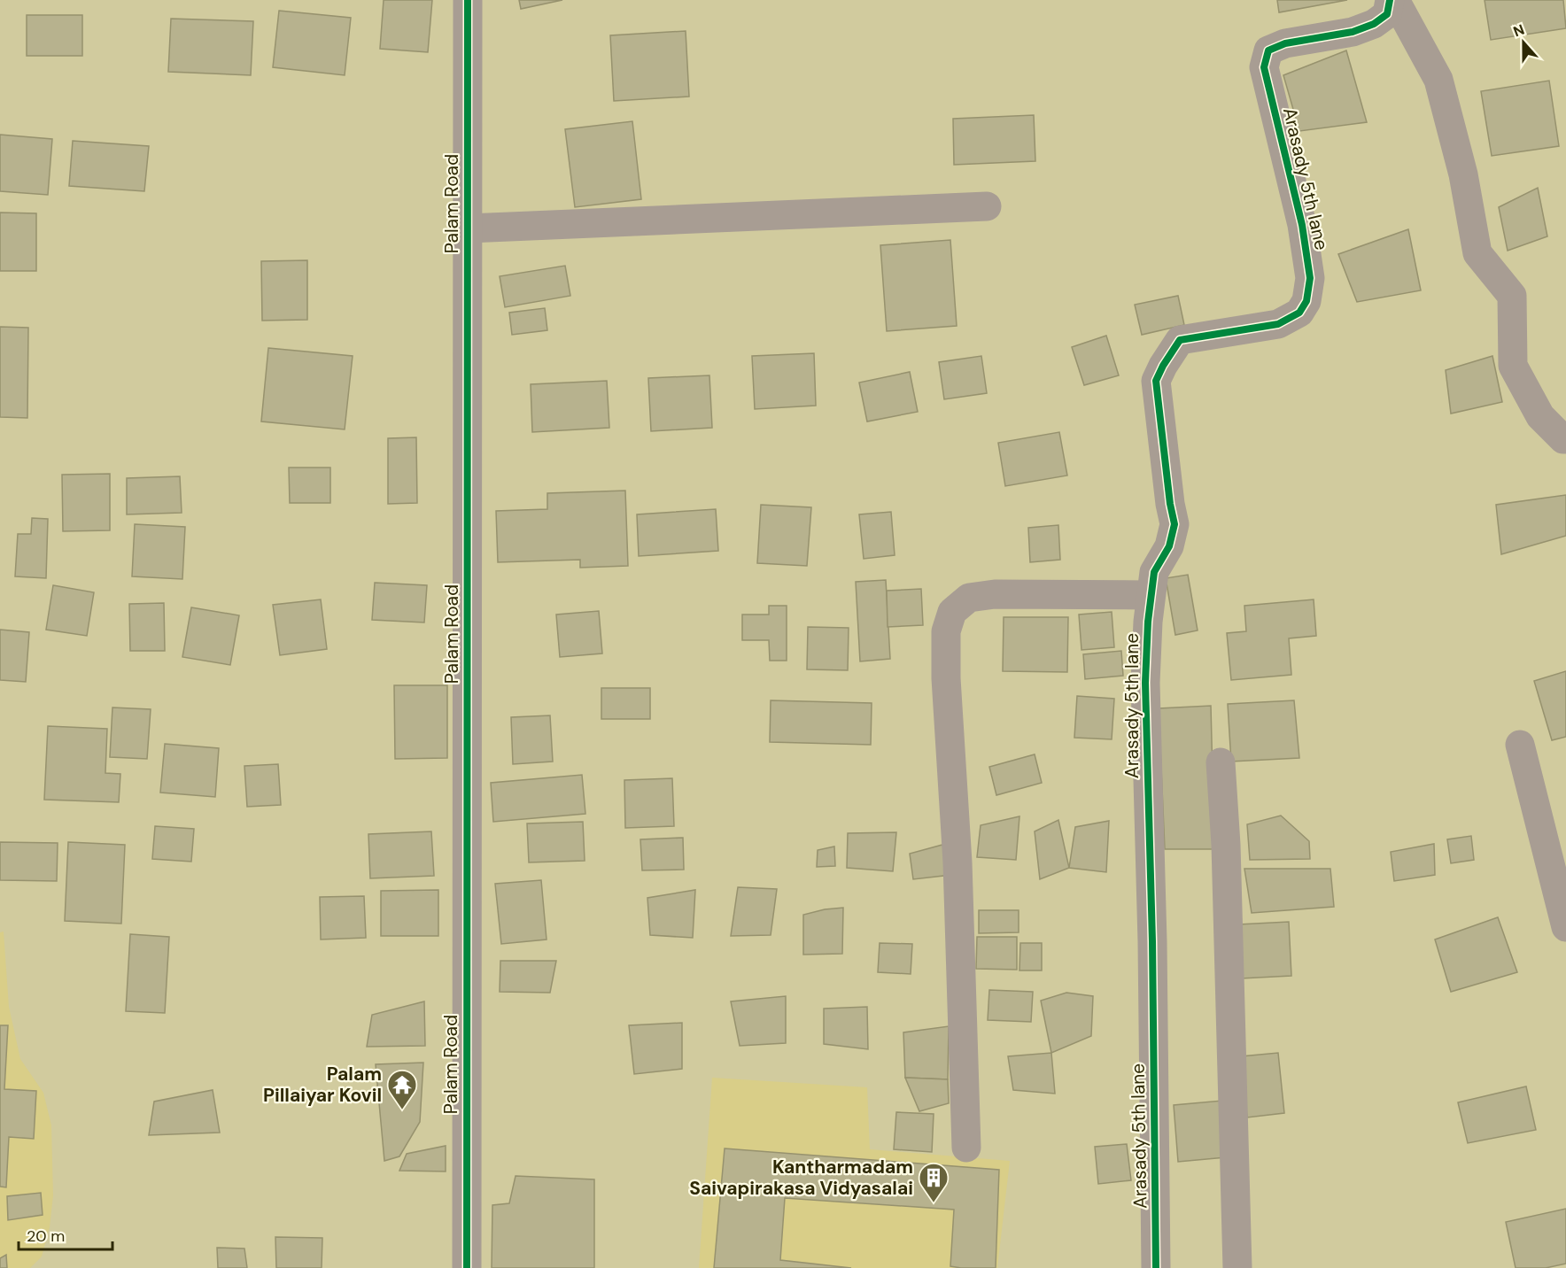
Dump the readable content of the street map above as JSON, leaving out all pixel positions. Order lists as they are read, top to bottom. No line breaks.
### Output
{"streets":{"street":["Arasady 5th lane","Palam Road"]},"places":{"temple":["Palam Pillaiyar Kovil"],"building":["Kantharmadam Saivapirakasa Vidyasalai"]},"scale_bar":"20 m","north":"top"}
